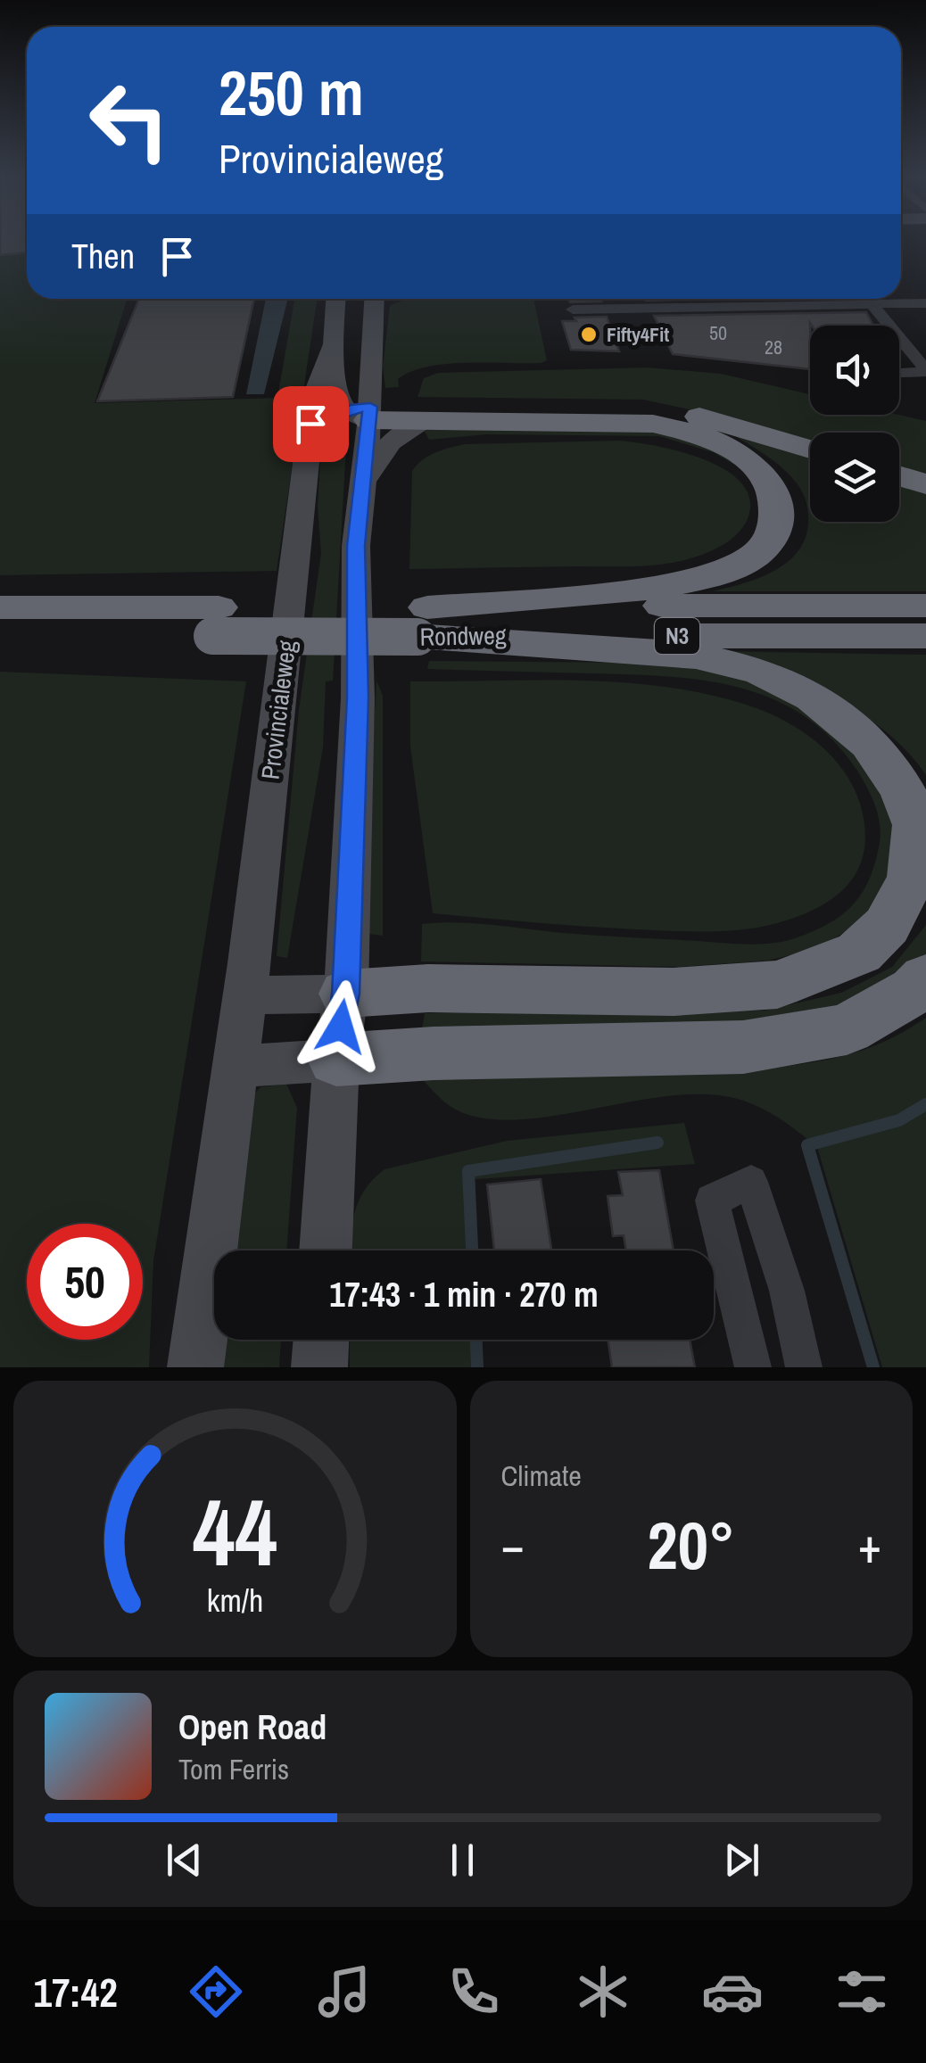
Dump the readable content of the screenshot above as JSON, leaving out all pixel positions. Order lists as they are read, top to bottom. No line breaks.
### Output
{"streets":{"highway":["Rondweg","N3"],"main road":["Provincialeweg"]},"crossings":[["Rondweg","N3"],["N3","Provincialeweg"]],"places":["Fifty4Fit"],"house_numbers":["50","28"],"page":{"turn":["250 m","Provincialeweg"],"then":"Then","limit":"50","trip":"17:43 · 1 min · 270 m","tile":"Climate","heat":["−","20°","+"],"song":["Open Road","Tom Ferris"],"tabs":"17:42","gauge":["44","km/h"]}}
